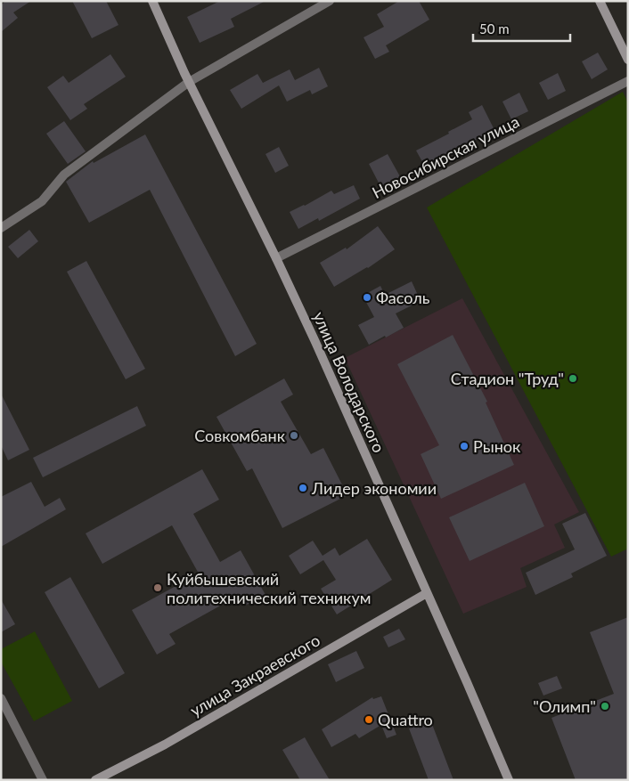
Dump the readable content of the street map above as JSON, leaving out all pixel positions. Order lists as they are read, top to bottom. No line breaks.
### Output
{"streets":{"main road":["улица Володарского","улица Закраевского"],"street":["Новосибирская улица"]},"crossings":[["Новосибирская улица","улица Володарского"],["улица Володарского","улица Закраевского"]],"places":["Фасоль","Стадион \"Труд\"","Совкомбанк","Рынок","Лидер экономии","Куйбышевский политехнический техникум","\"Олимп\"","Quattro"],"scale_bar":"50 m"}
